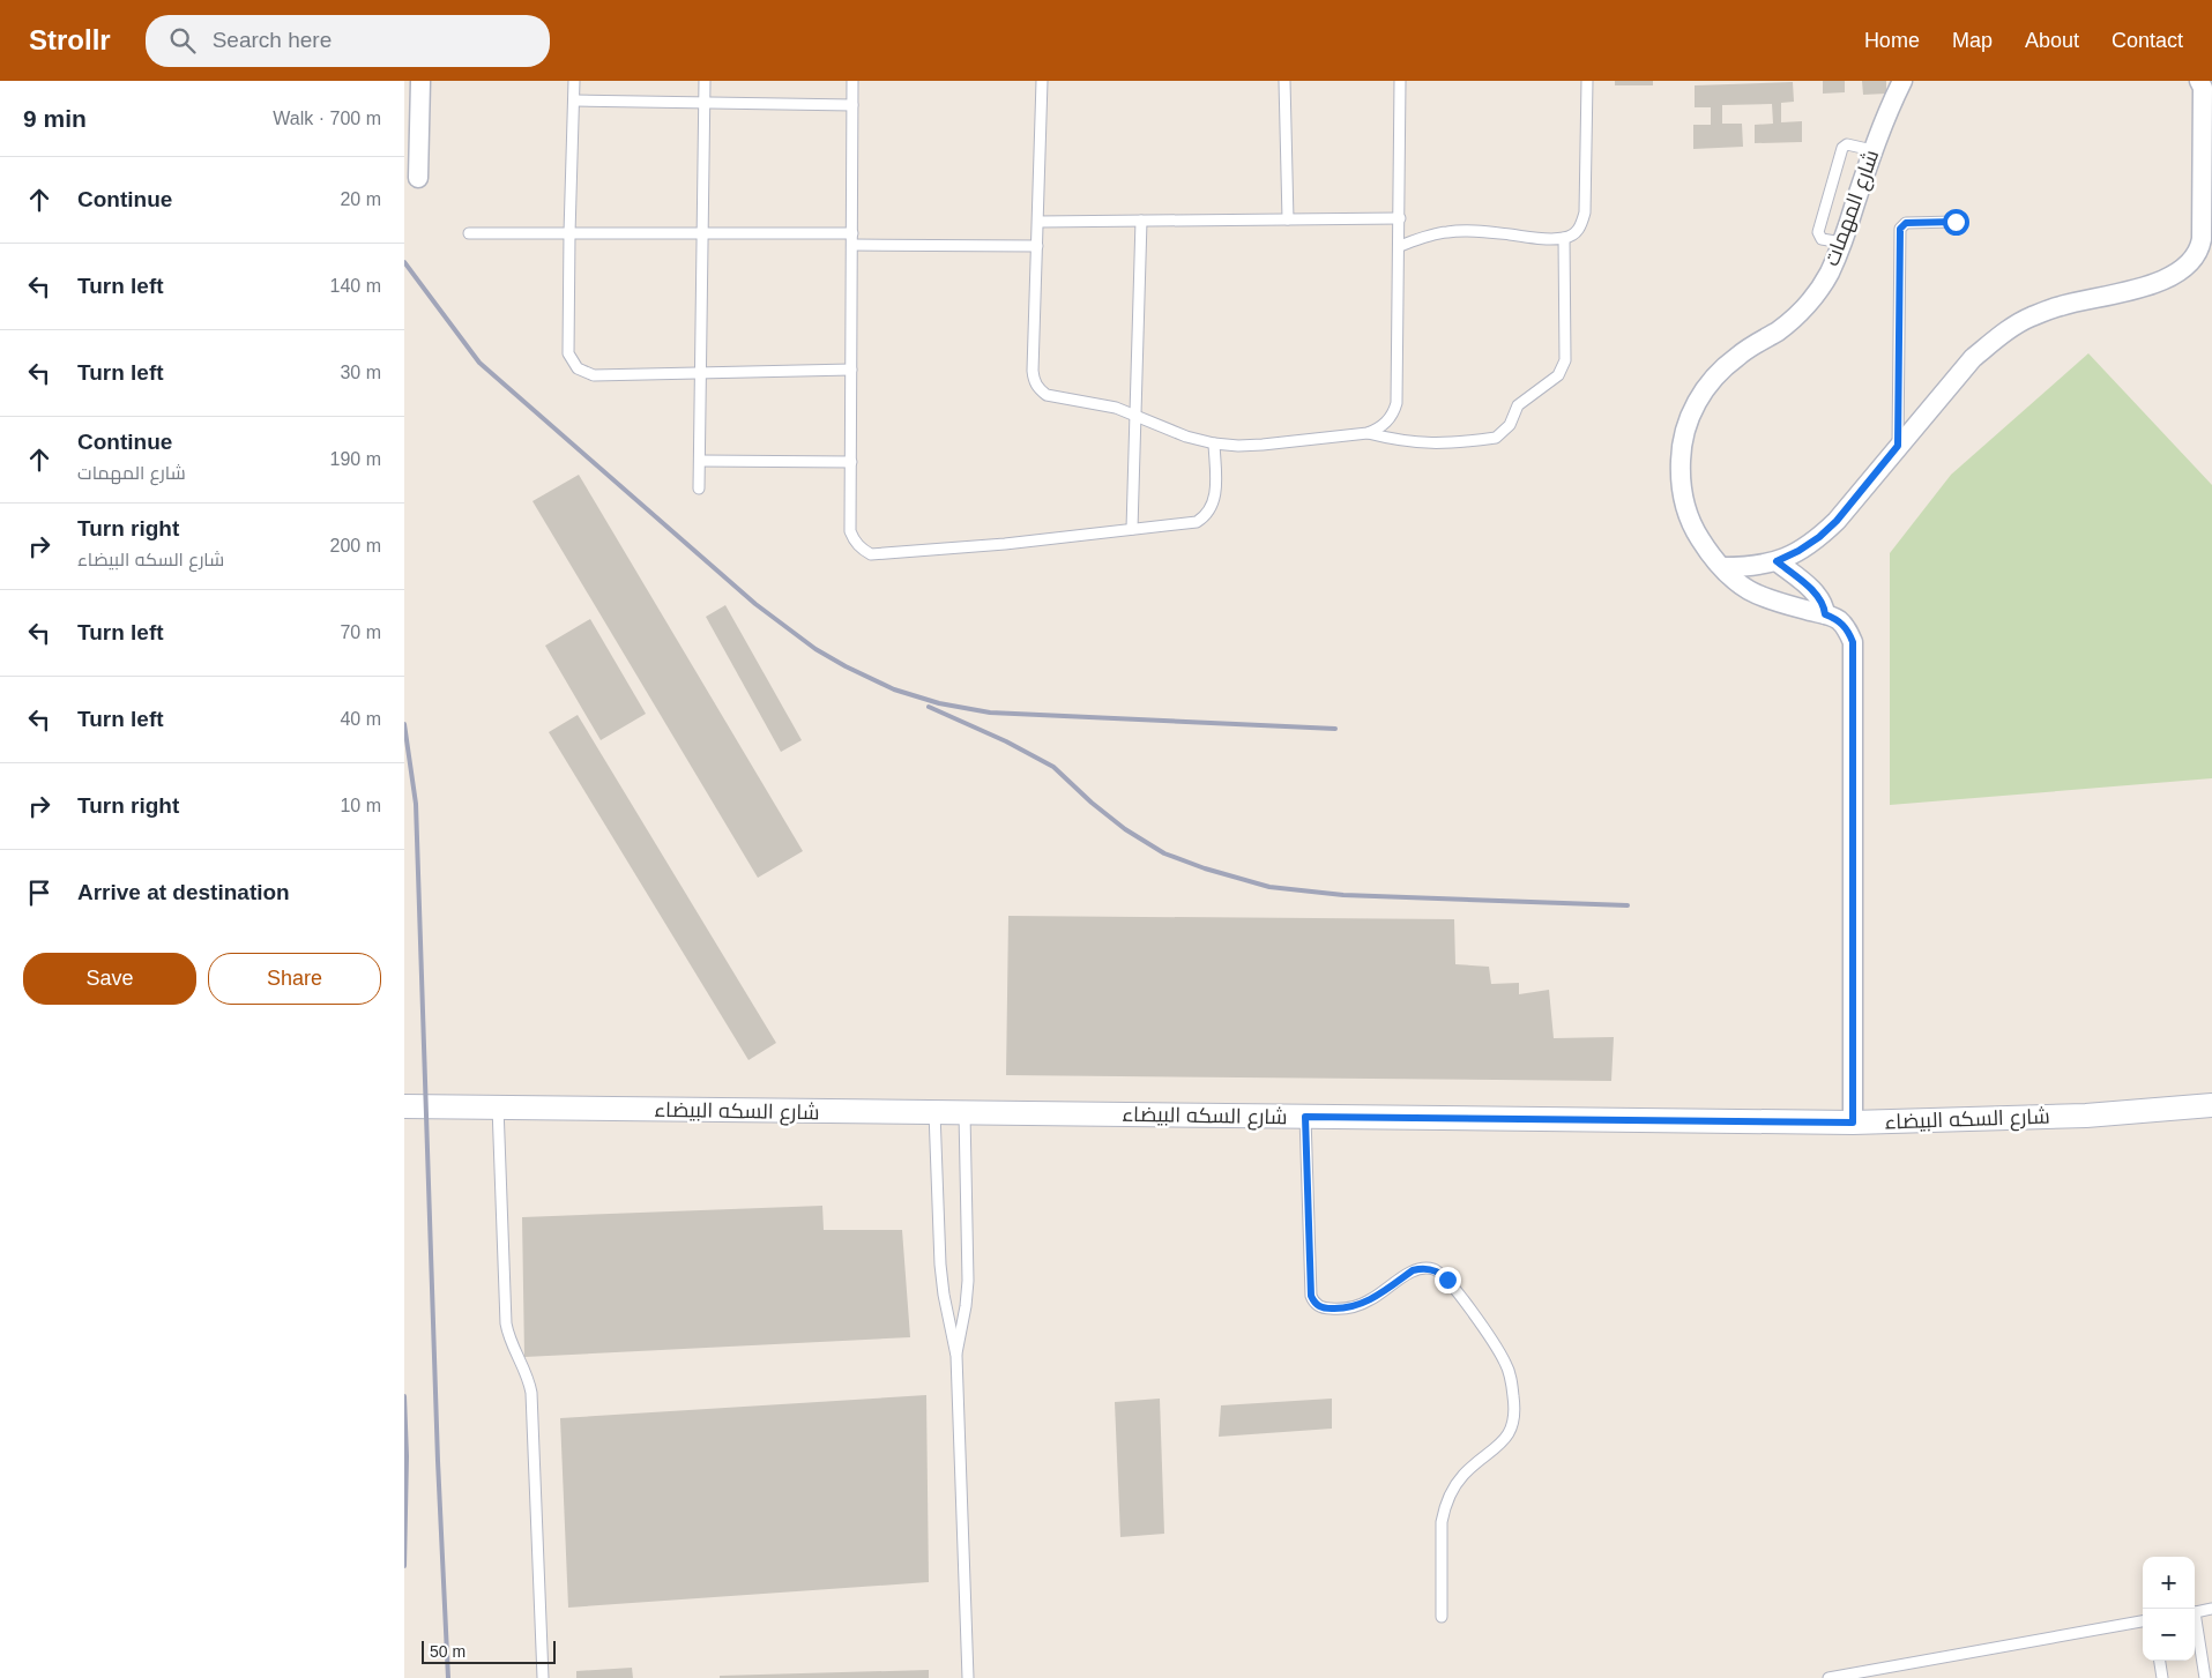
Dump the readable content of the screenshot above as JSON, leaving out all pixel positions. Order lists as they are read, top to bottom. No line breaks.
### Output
{"streets":{"street":["شارع المهمات","شارع السكه البيضاء"]},"crossings":[["شارع المهمات","شارع السكه البيضاء"]],"scale_bar":"50 m","page":{"header":"Strollr","search":"Search here","nav":["Home","Map","About","Contact"],"heading":["9 min","Walk · 700 m"],"list":[["Continue","20 m"],["Turn left","140 m"],["Turn left","30 m"],["Continue","شارع المهمات","190 m"],["Turn right","شارع السكه البيضاء","200 m"],["Turn left","70 m"],["Turn left","40 m"],["Turn right","10 m"],"Arrive at destination"],"buttons":["Save","Share"],"map_buttons":["+","−"],"scale":"50 m"}}
